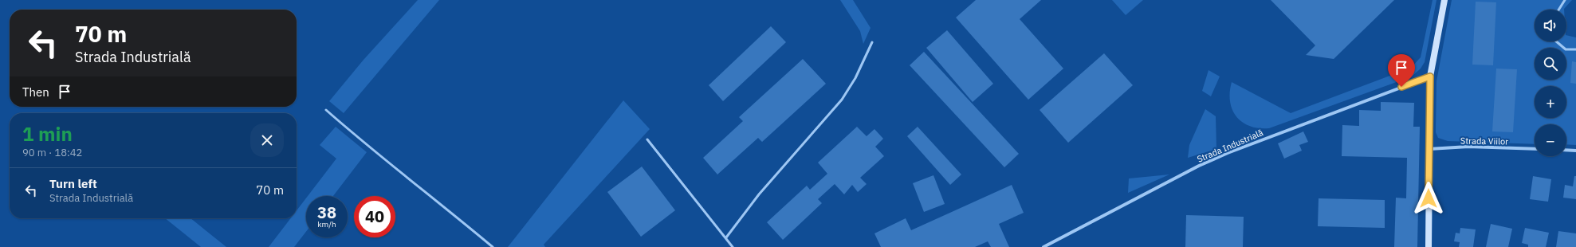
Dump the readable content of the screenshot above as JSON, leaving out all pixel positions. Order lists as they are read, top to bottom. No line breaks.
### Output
{"streets":{"street":["Strada Viilor","Strada Industrială"]},"page":{"map_buttons":["+","−"],"turn":["70 m","Strada Industrială"],"then":"Then","heading":["1 min","90 m · 18:42"],"list":[{"name":"Turn left","note":"Strada Industrială","value":"70 m"}],"speed":"38 km/h","limit":"40"}}
